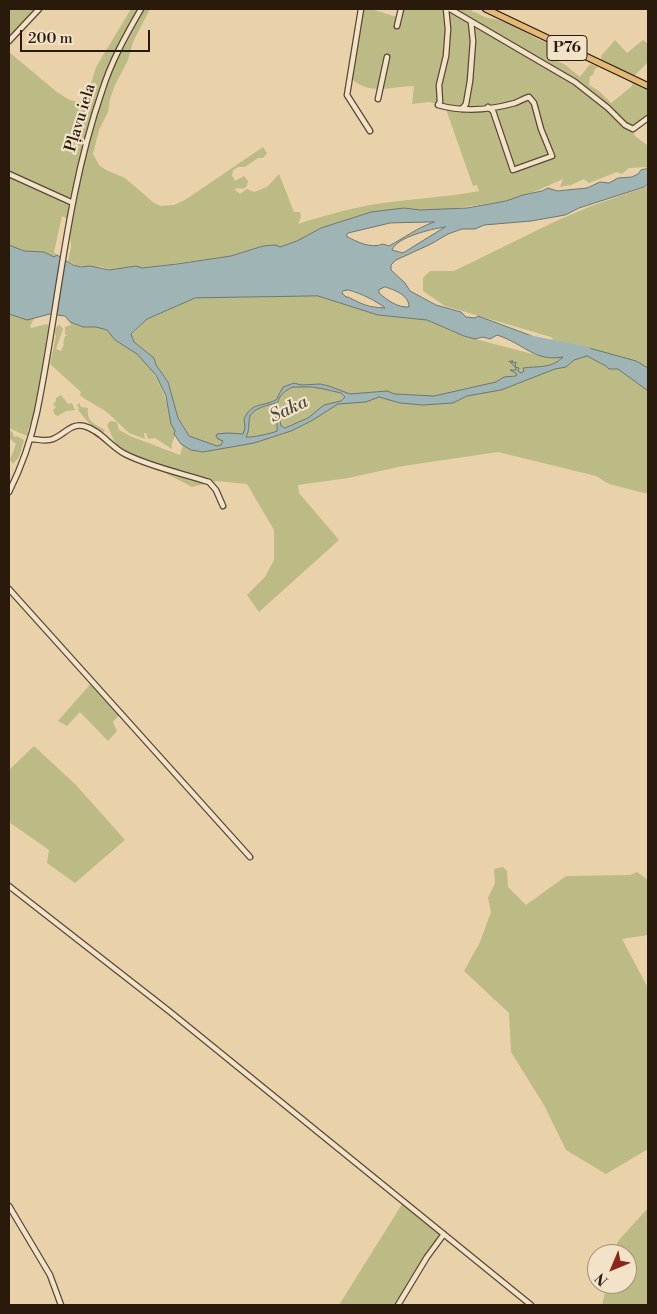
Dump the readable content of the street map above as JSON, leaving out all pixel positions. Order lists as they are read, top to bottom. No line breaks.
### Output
{"streets":{"main road":["P76"],"street":["Pļavu iela"]},"water":["Saka"],"scale_bar":"200 m","north":"bottom left"}
